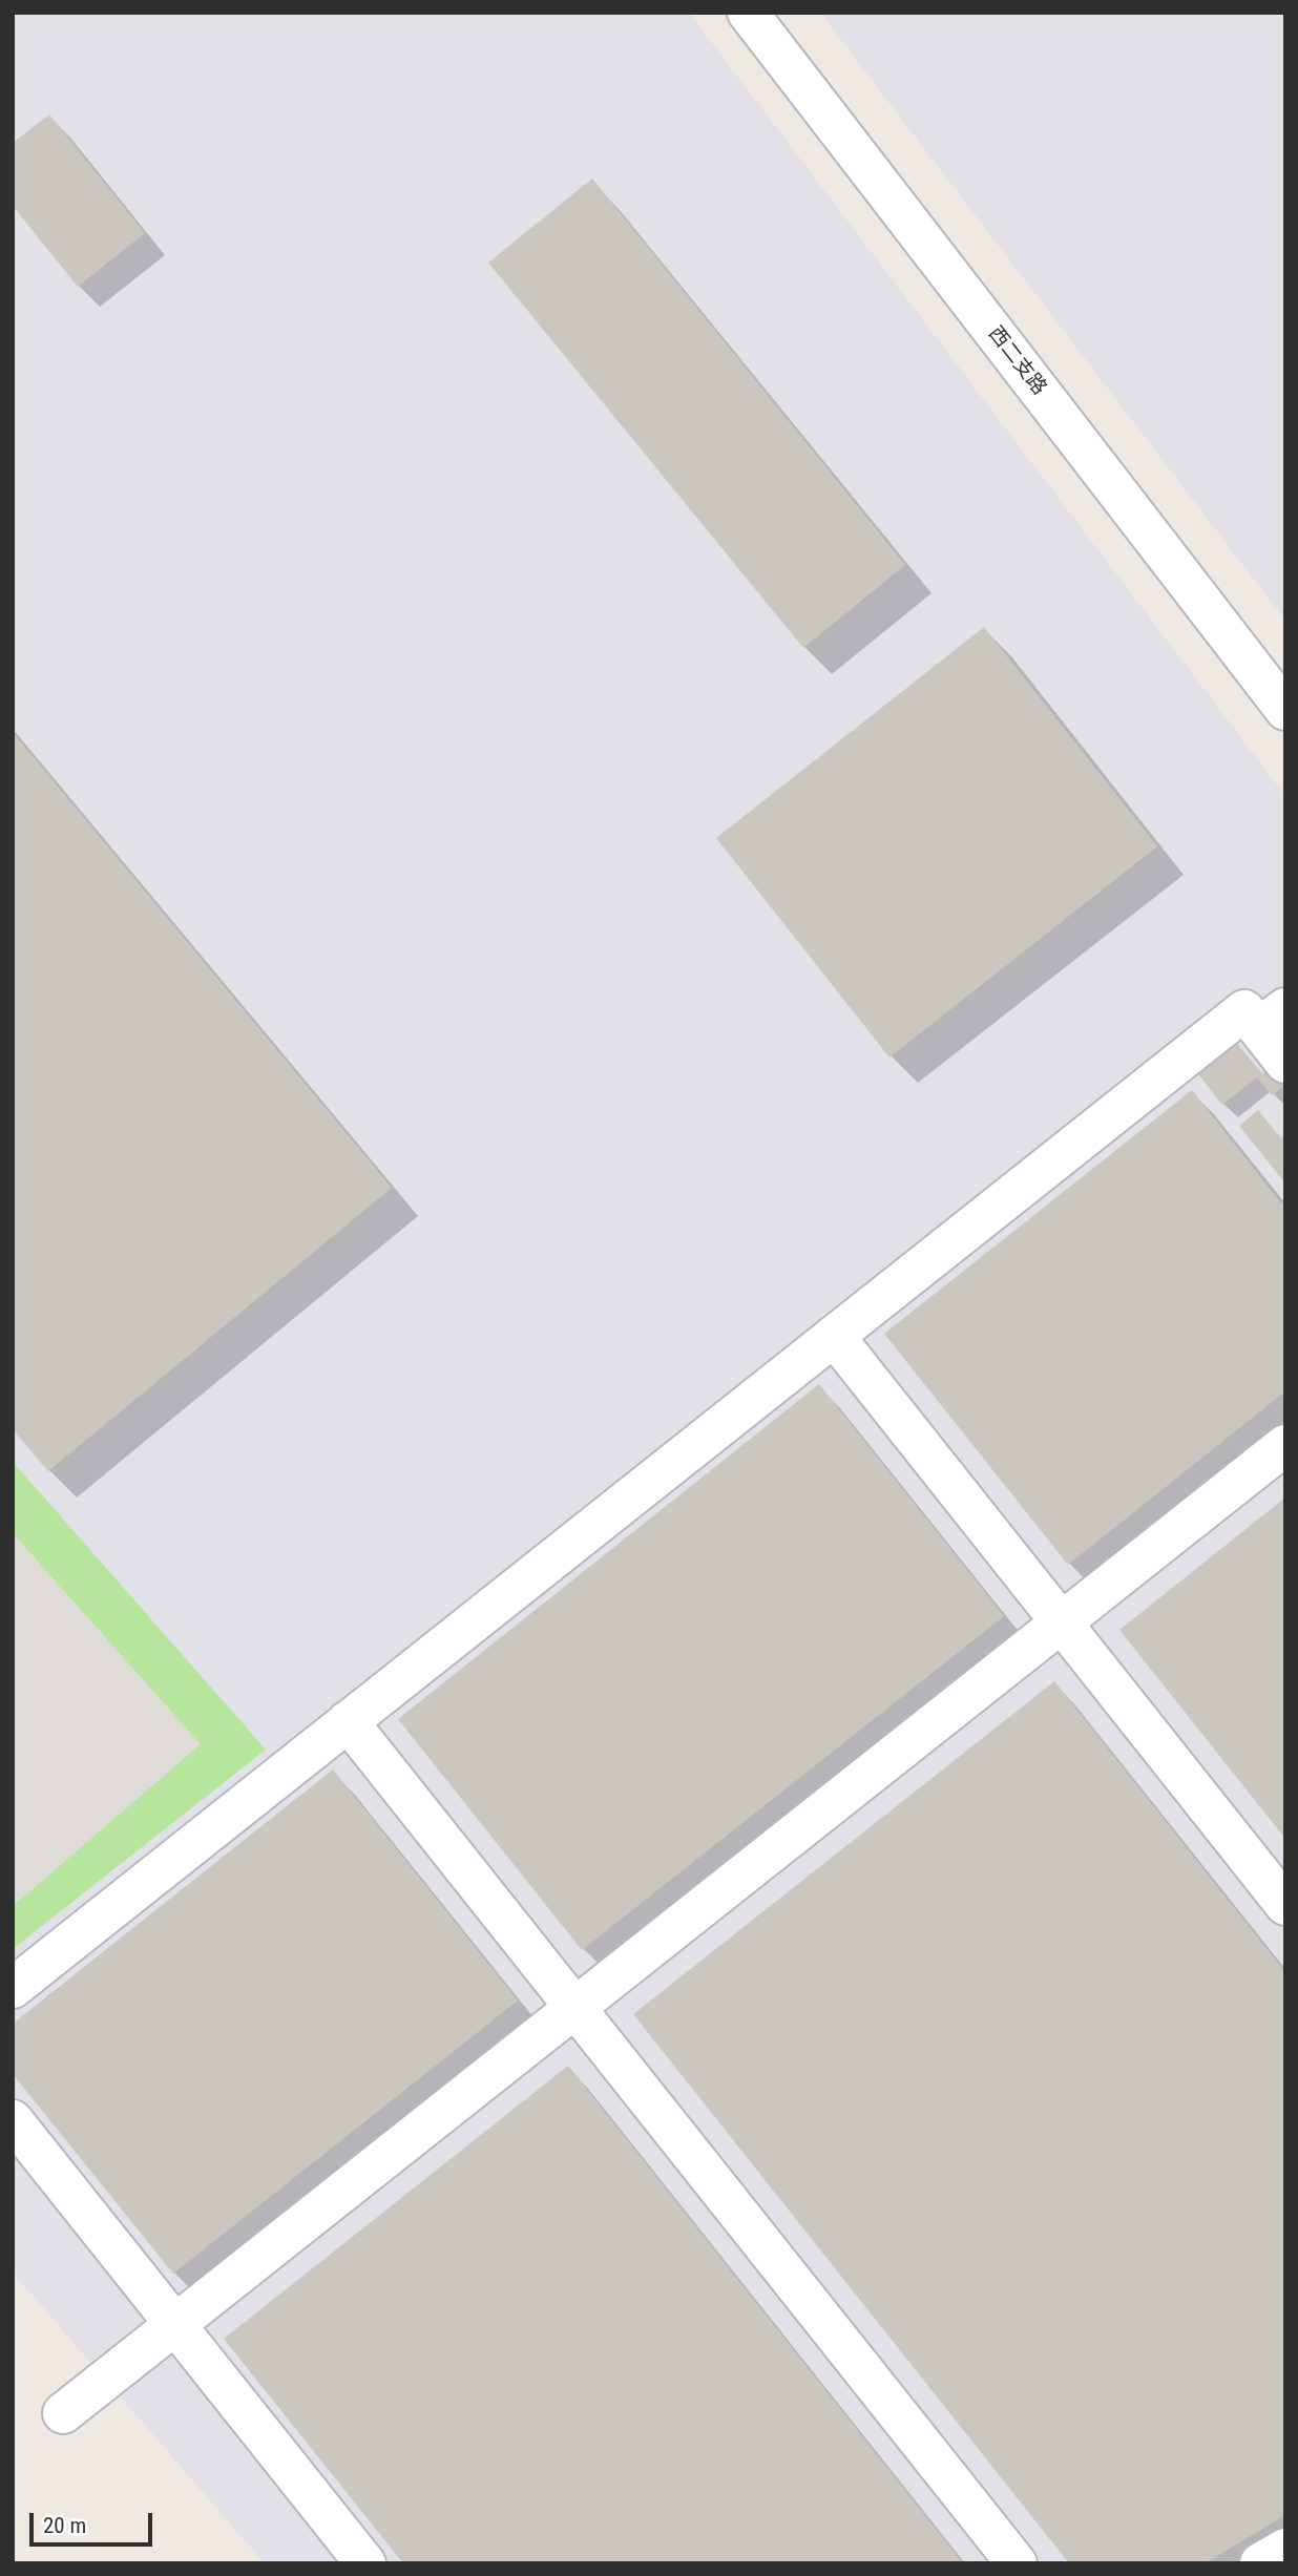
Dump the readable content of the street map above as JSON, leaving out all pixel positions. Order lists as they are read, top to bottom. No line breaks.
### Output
{"streets":{"street":["西二支路"]},"scale_bar":"20 m"}
